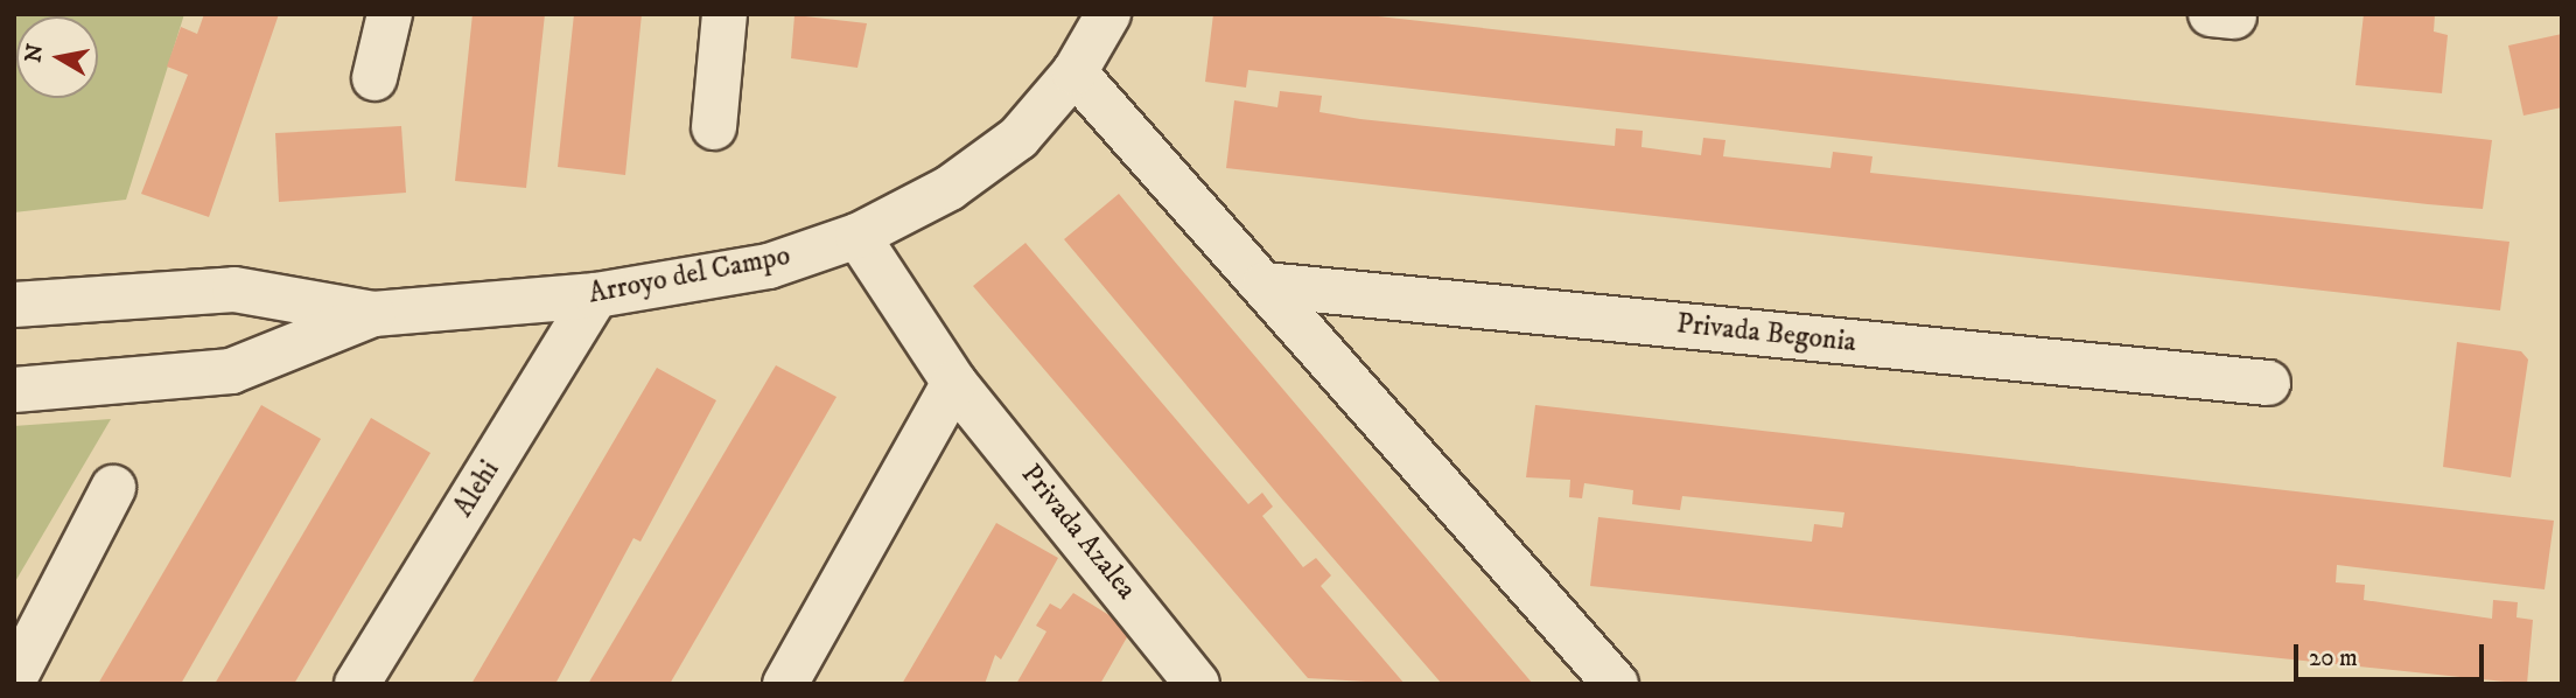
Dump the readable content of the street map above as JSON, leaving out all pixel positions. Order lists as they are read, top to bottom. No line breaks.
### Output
{"streets":{"street":["Arroyo del Campo","Privada Begonia","Alehi","Privada Azalea"]},"crossings":[["Arroyo del Campo","Alehi"],["Arroyo del Campo","Privada Azalea"]],"scale_bar":"20 m","north":"left"}
